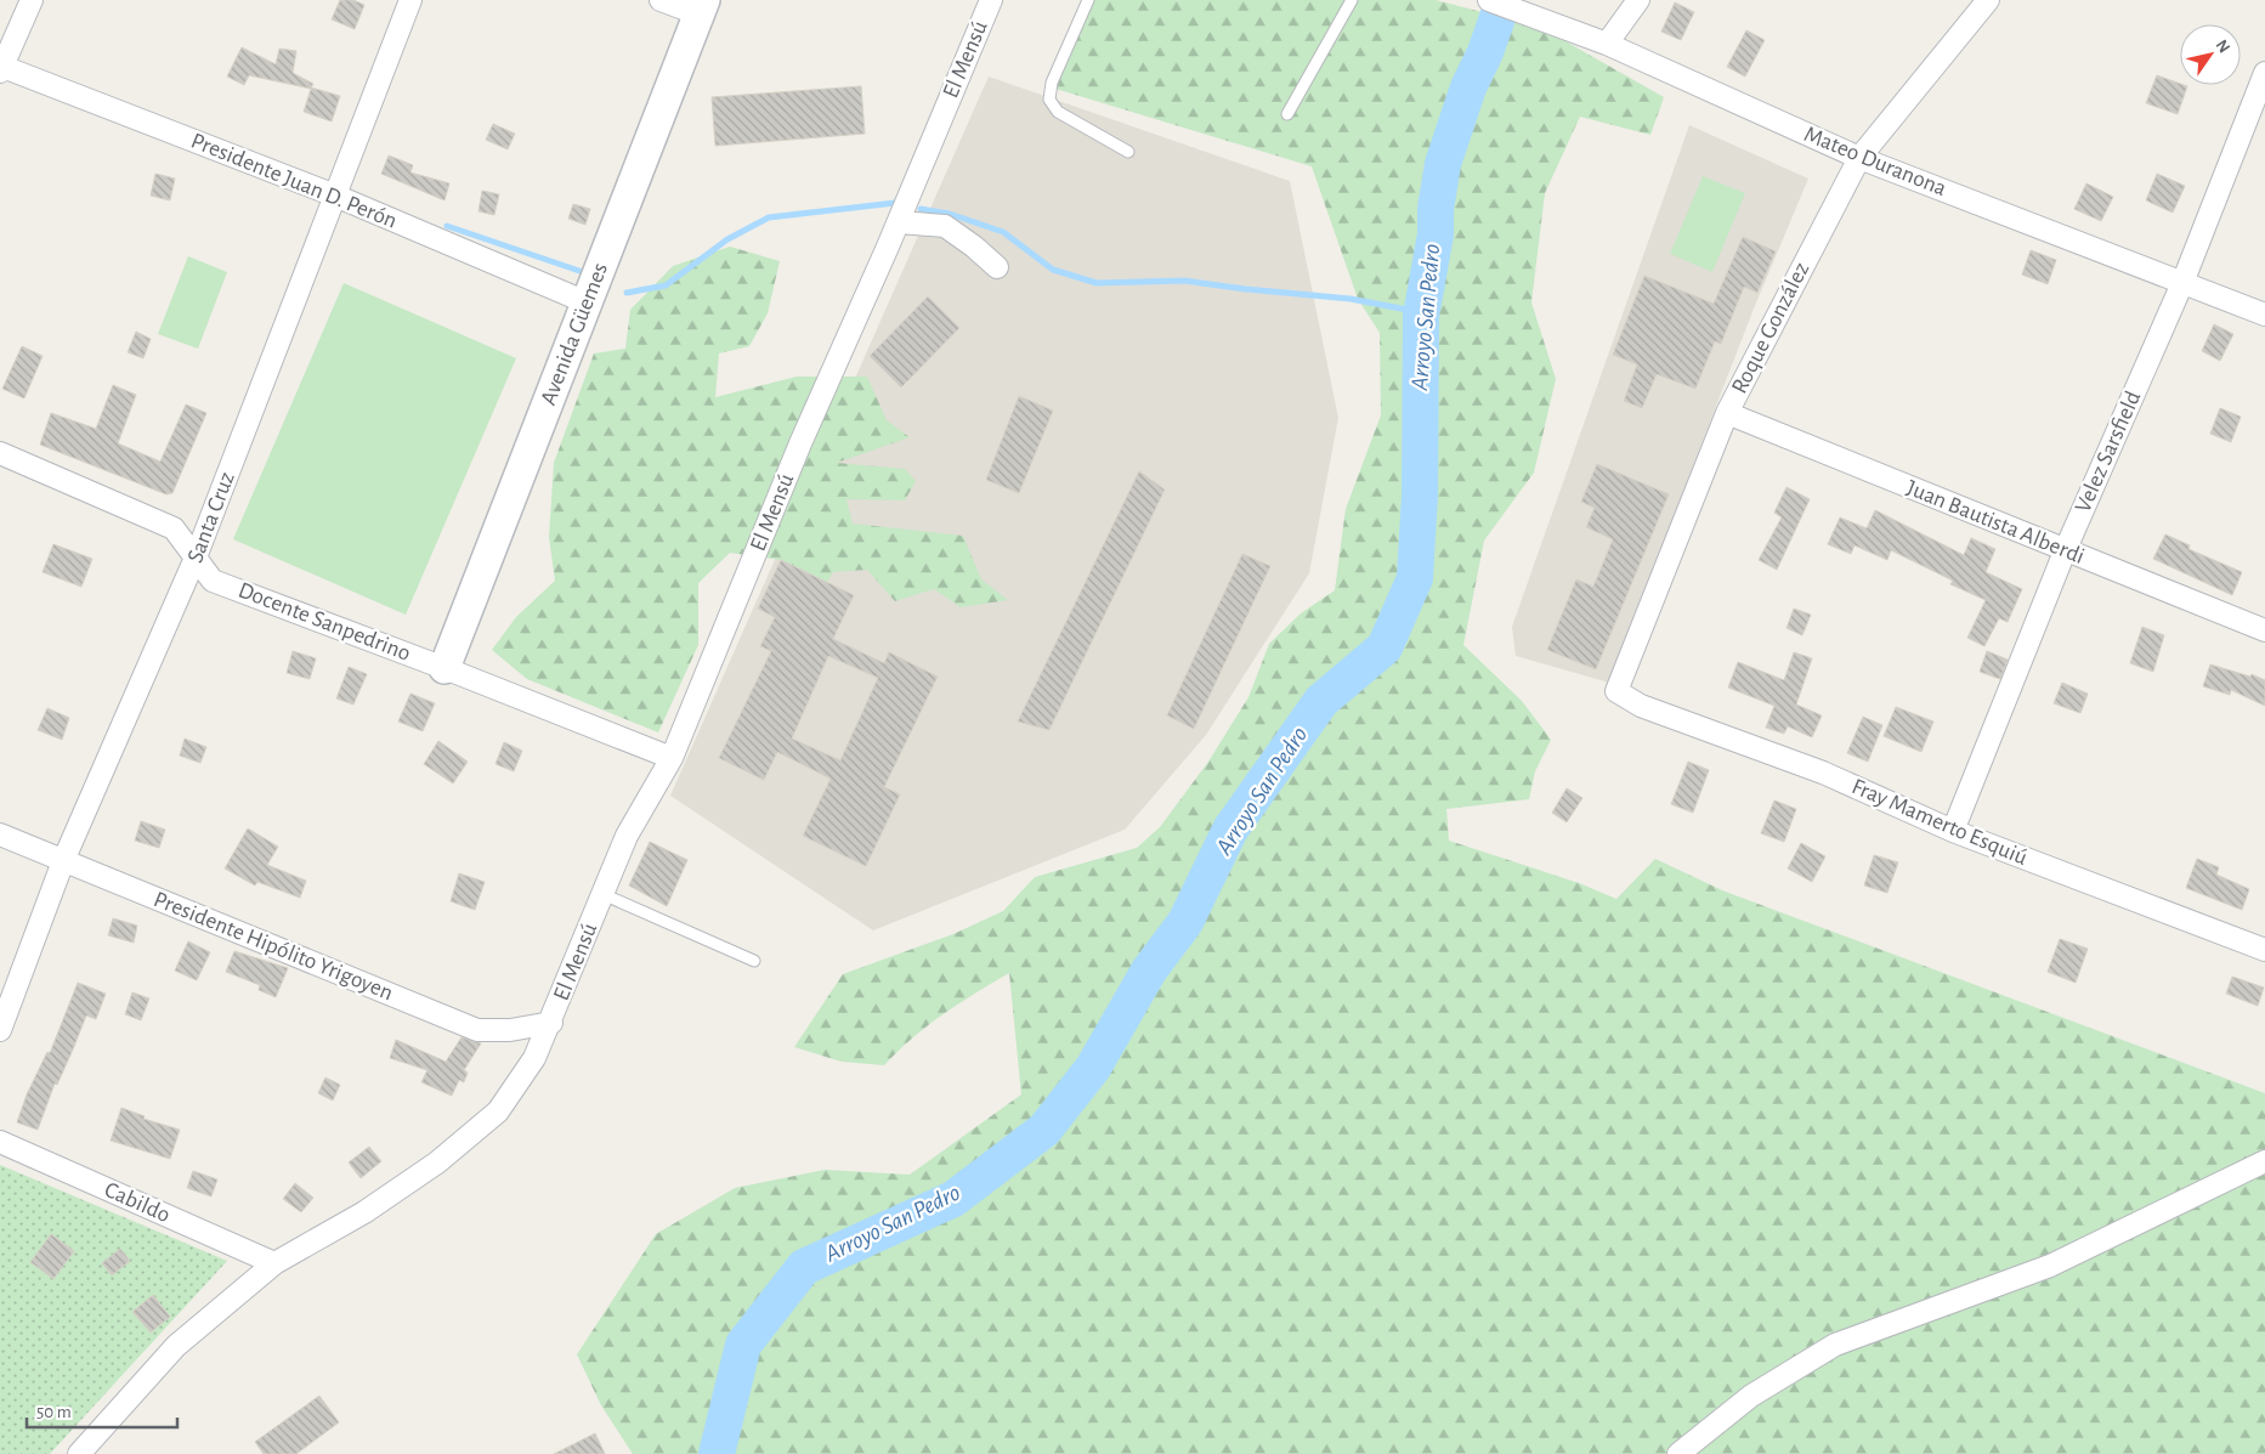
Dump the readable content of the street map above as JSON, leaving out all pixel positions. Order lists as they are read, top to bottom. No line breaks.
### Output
{"streets":{"main road":["Avenida Güemes"],"street":["El Mensú","Mateo Duranona","Presidente Juan D. Perón","Roque González","Velez Sarsfield","Santa Cruz","Juan Bautista Alberdi","Docente Sanpedrino","Fray Mamerto Esquiú","Presidente Hipólito Yrigoyen","Cabildo"]},"crossings":[["El Mensú","Docente Sanpedrino"],["El Mensú","Presidente Hipólito Yrigoyen"],["El Mensú","Cabildo"],["Mateo Duranona","Roque González"],["Mateo Duranona","Velez Sarsfield"],["Presidente Juan D. Perón","Avenida Güemes"],["Presidente Juan D. Perón","Santa Cruz"],["Roque González","Juan Bautista Alberdi"],["Roque González","Fray Mamerto Esquiú"],["Avenida Güemes","Docente Sanpedrino"],["Velez Sarsfield","Juan Bautista Alberdi"],["Velez Sarsfield","Fray Mamerto Esquiú"],["Santa Cruz","Docente Sanpedrino"],["Santa Cruz","Presidente Hipólito Yrigoyen"]],"water":["Arroyo San Pedro"],"scale_bar":"50 m","north":"top right"}
